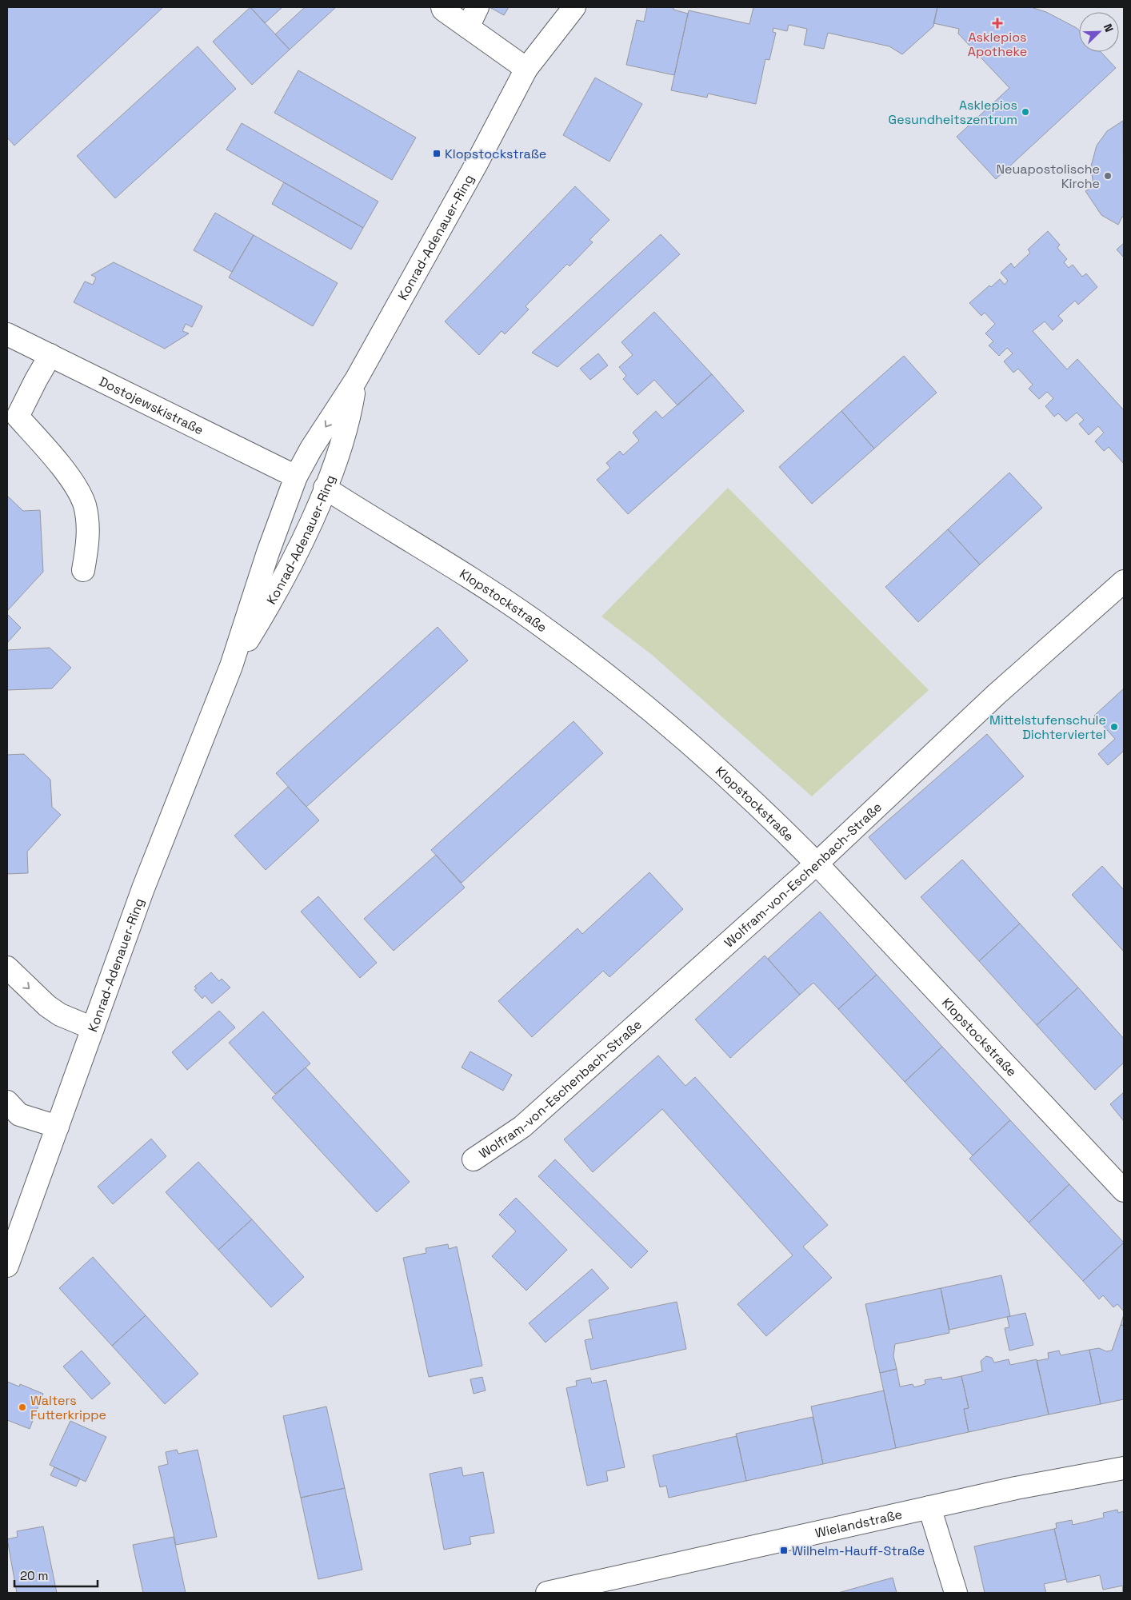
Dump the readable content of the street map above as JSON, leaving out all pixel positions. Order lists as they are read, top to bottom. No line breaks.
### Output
{"streets":{"street":["Konrad-Adenauer-Ring","Dostojewskistraße","Klopstockstraße","Wolfram-von-Eschenbach-Straße","Wielandstraße"]},"crossings":[["Konrad-Adenauer-Ring","Dostojewskistraße"],["Konrad-Adenauer-Ring","Klopstockstraße"],["Klopstockstraße","Wolfram-von-Eschenbach-Straße"]],"places":{"health":["Asklepios Apotheke"],"other":["Asklepios Gesundheitszentrum","Neuapostolische Kirche","Mittelstufenschule Dichterviertel","Walters Futterkrippe"],"transit":["Klopstockstraße","Wilhelm-Hauff-Straße"]},"scale_bar":"20 m","north":"top right"}
